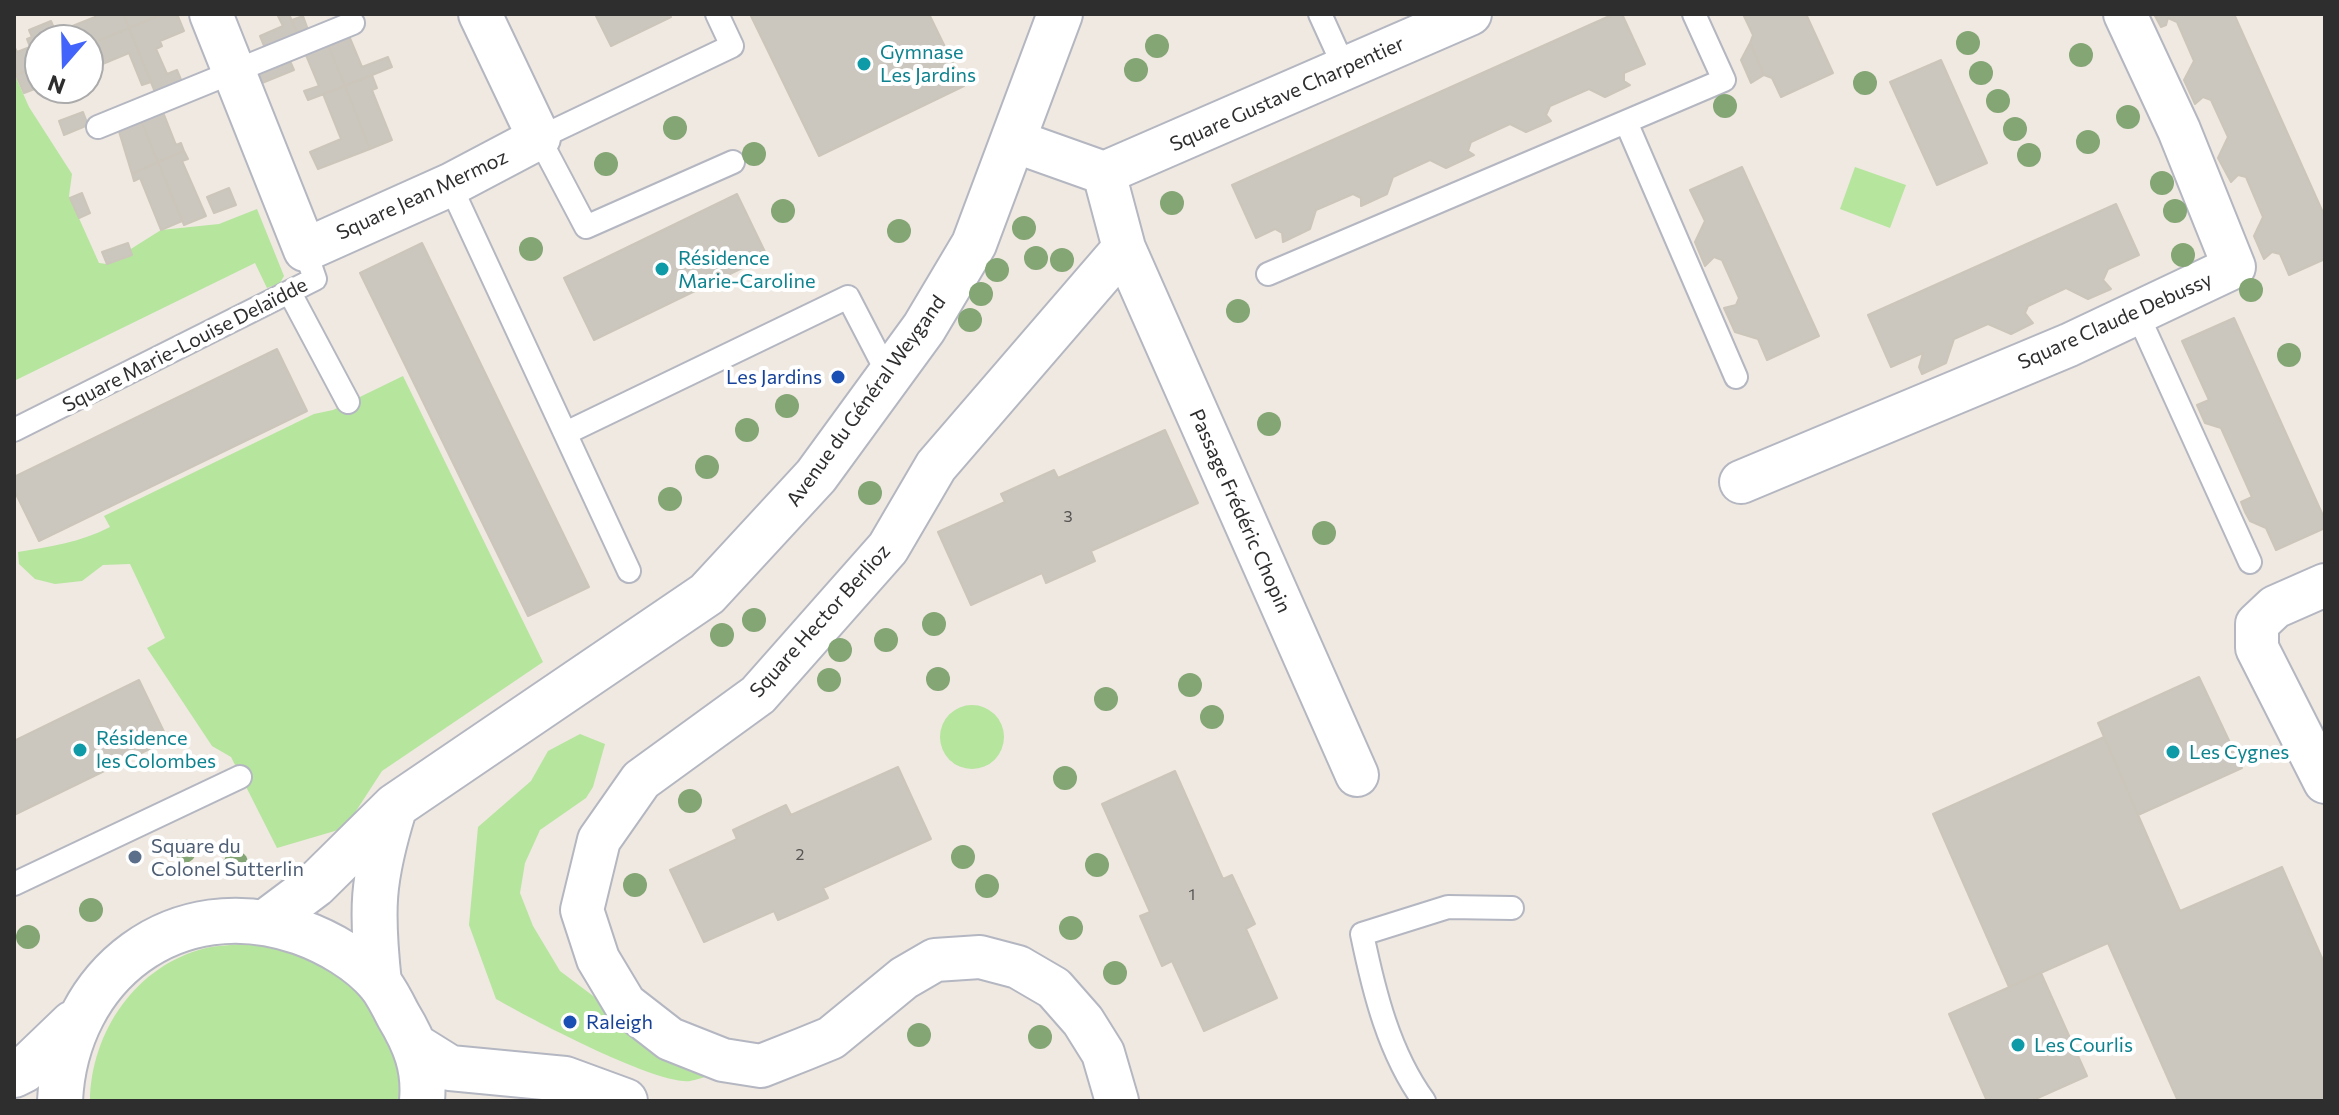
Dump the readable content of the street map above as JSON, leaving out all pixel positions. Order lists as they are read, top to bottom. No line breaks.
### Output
{"streets":{"street":["Square Gustave Charpentier","Square Jean Mermoz","Square Claude Debussy","Square Marie-Louise Delaïdde","Avenue du Général Weygand","Passage Frédéric Chopin","Square Hector Berlioz"]},"crossings":[["Square Gustave Charpentier","Passage Frédéric Chopin"],["Square Jean Mermoz","Square Marie-Louise Delaïdde"],["Passage Frédéric Chopin","Square Hector Berlioz"]],"places":["Gymnase Les Jardins","Résidence Marie-Caroline","Les Jardins","Résidence les Colombes","Les Cygnes","Square du Colonel Sutterlin","Raleigh","Les Courlis"],"house_numbers":["3","2","1"],"north":"bottom"}
